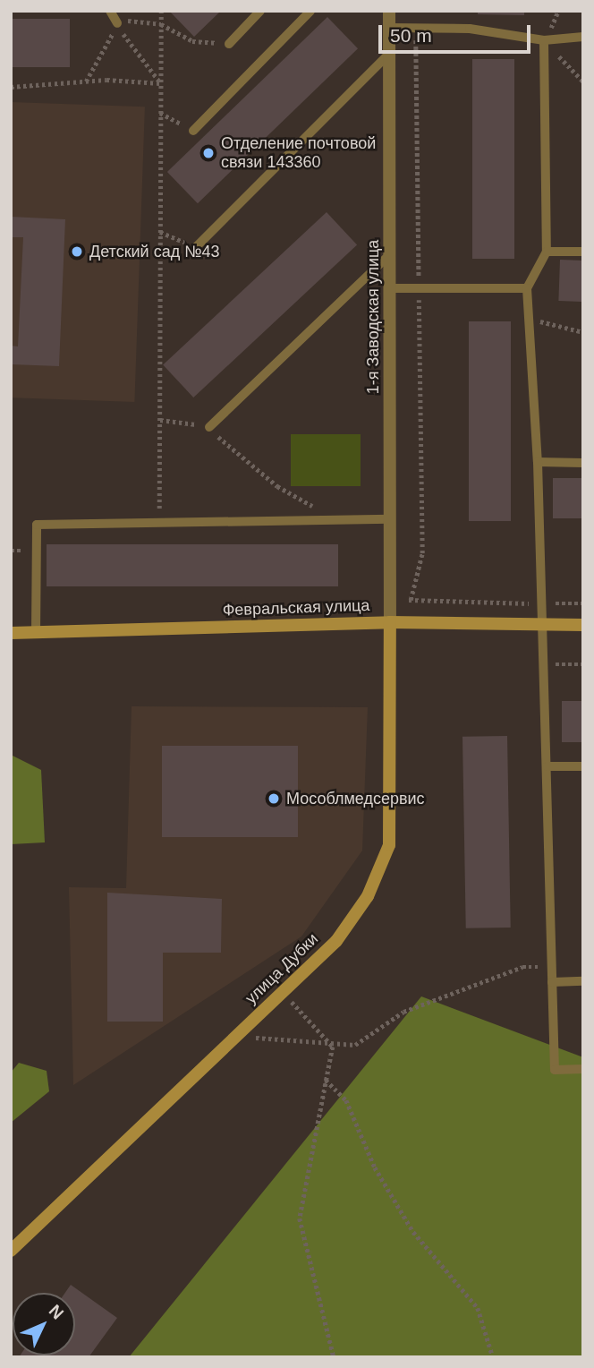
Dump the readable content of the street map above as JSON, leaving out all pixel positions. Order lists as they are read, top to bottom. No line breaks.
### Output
{"streets":{"street":["1-я Заводская улица","Февральская улица","улица Дубки"]},"crossings":[["1-я Заводская улица","Февральская улица"],["1-я Заводская улица","улица Дубки"],["Февральская улица","улица Дубки"]],"places":["Отделение почтовой связи 143360","Детский сад №43","Мособлмедсервис"],"scale_bar":"50 m","north":"top right"}
